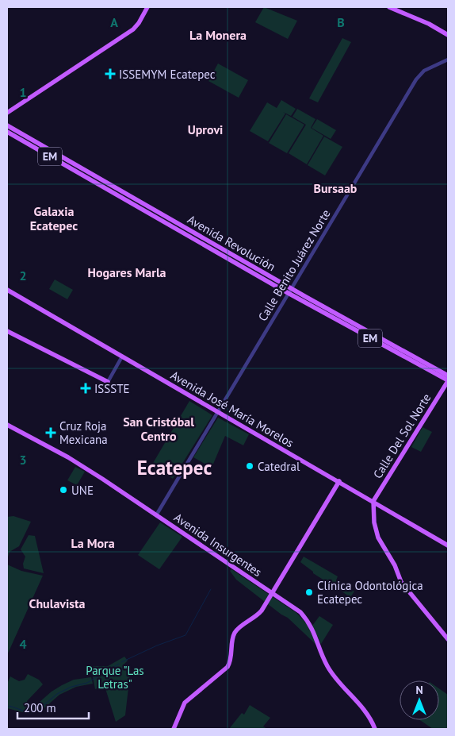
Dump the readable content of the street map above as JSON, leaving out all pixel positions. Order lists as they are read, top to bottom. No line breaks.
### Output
{"streets":{"main road":["EM","Avenida Revolución","Avenida José María Morelos","Calle Del Sol Norte","Avenida Insurgentes"],"street":["Calle Benito Juárez Norte"]},"crossings":[["Avenida Revolución","Calle Benito Juárez Norte"],["Avenida Revolución","Calle Del Sol Norte"],["Calle Benito Juárez Norte","Avenida José María Morelos"],["Calle Benito Juárez Norte","Avenida Insurgentes"],["Avenida José María Morelos","Calle Del Sol Norte"]],"districts":["La Monera","Uprovi","Bursaab","Galaxia Ecatepec","Hogares Marla","San Cristóbal Centro","Ecatepec","La Mora","Chulavista"],"parks":["Parque \"Las Letras\""],"places":{"health":["ISSEMYM Ecatepec","ISSSTE","Cruz Roja Mexicana"],"other":["Catedral","UNE","Clínica Odontológica Ecatepec"]},"scale_bar":"200 m","north":"top","grid":{"columns":["A","B"],"rows":["1","2","3","4"]}}
